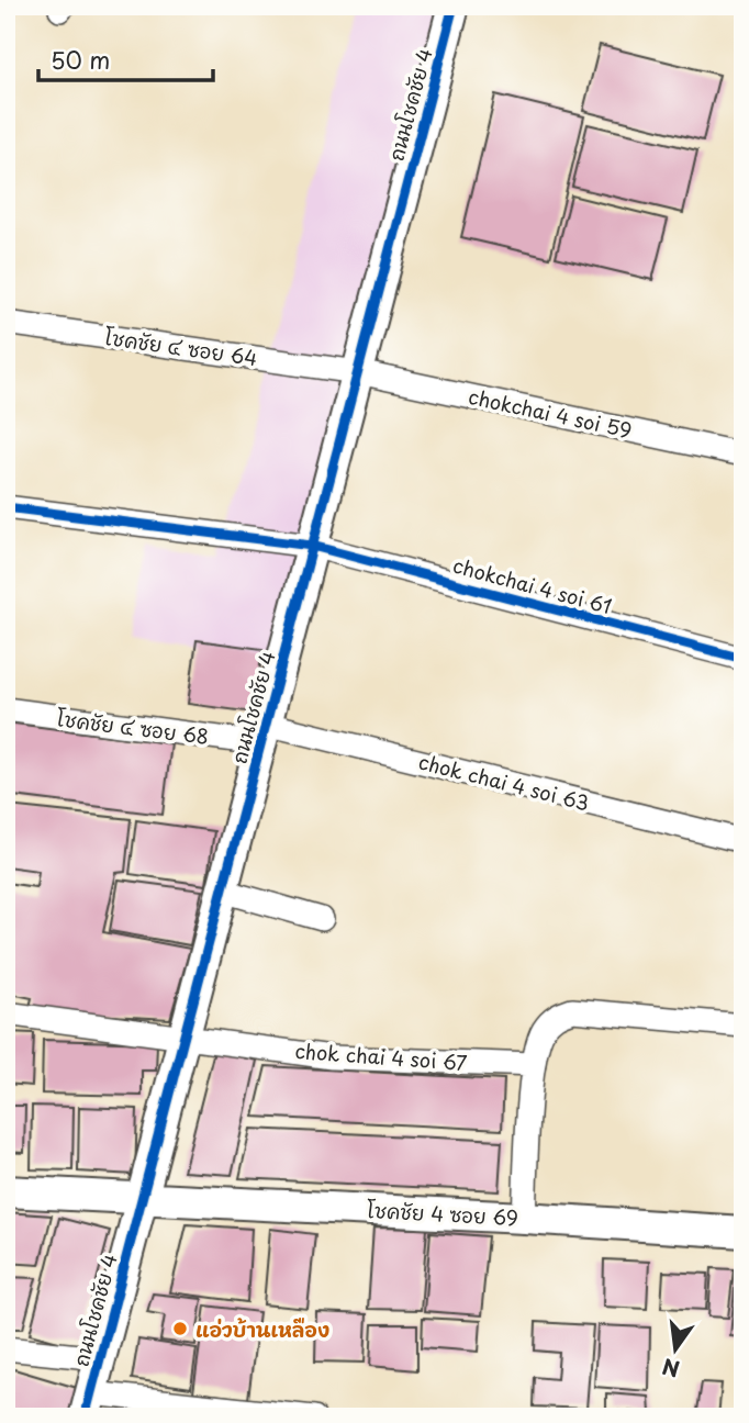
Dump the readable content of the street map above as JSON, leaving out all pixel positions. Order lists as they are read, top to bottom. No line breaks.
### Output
{"streets":{"street":["ถนนโชคชัย 4","โชคชัย ๔ ซอย 64","chokchai 4 soi 59","chokchai 4 soi 61","โชคชัย ๔ ซอย 68","chok chai 4 soi 63","chok chai 4 soi 67","โชคชัย 4 ซอย 69"]},"crossings":[["ถนนโชคชัย 4","โชคชัย ๔ ซอย 64"],["ถนนโชคชัย 4","chokchai 4 soi 59"],["ถนนโชคชัย 4","chokchai 4 soi 61"],["ถนนโชคชัย 4","โชคชัย ๔ ซอย 68"],["ถนนโชคชัย 4","chok chai 4 soi 63"],["ถนนโชคชัย 4","chok chai 4 soi 67"],["ถนนโชคชัย 4","โชคชัย 4 ซอย 69"],["โชคชัย ๔ ซอย 64","chokchai 4 soi 59"],["โชคชัย ๔ ซอย 68","chok chai 4 soi 63"]],"places":["แอ่วบ้านเหลือง"],"scale_bar":"50 m","north":"bottom"}
